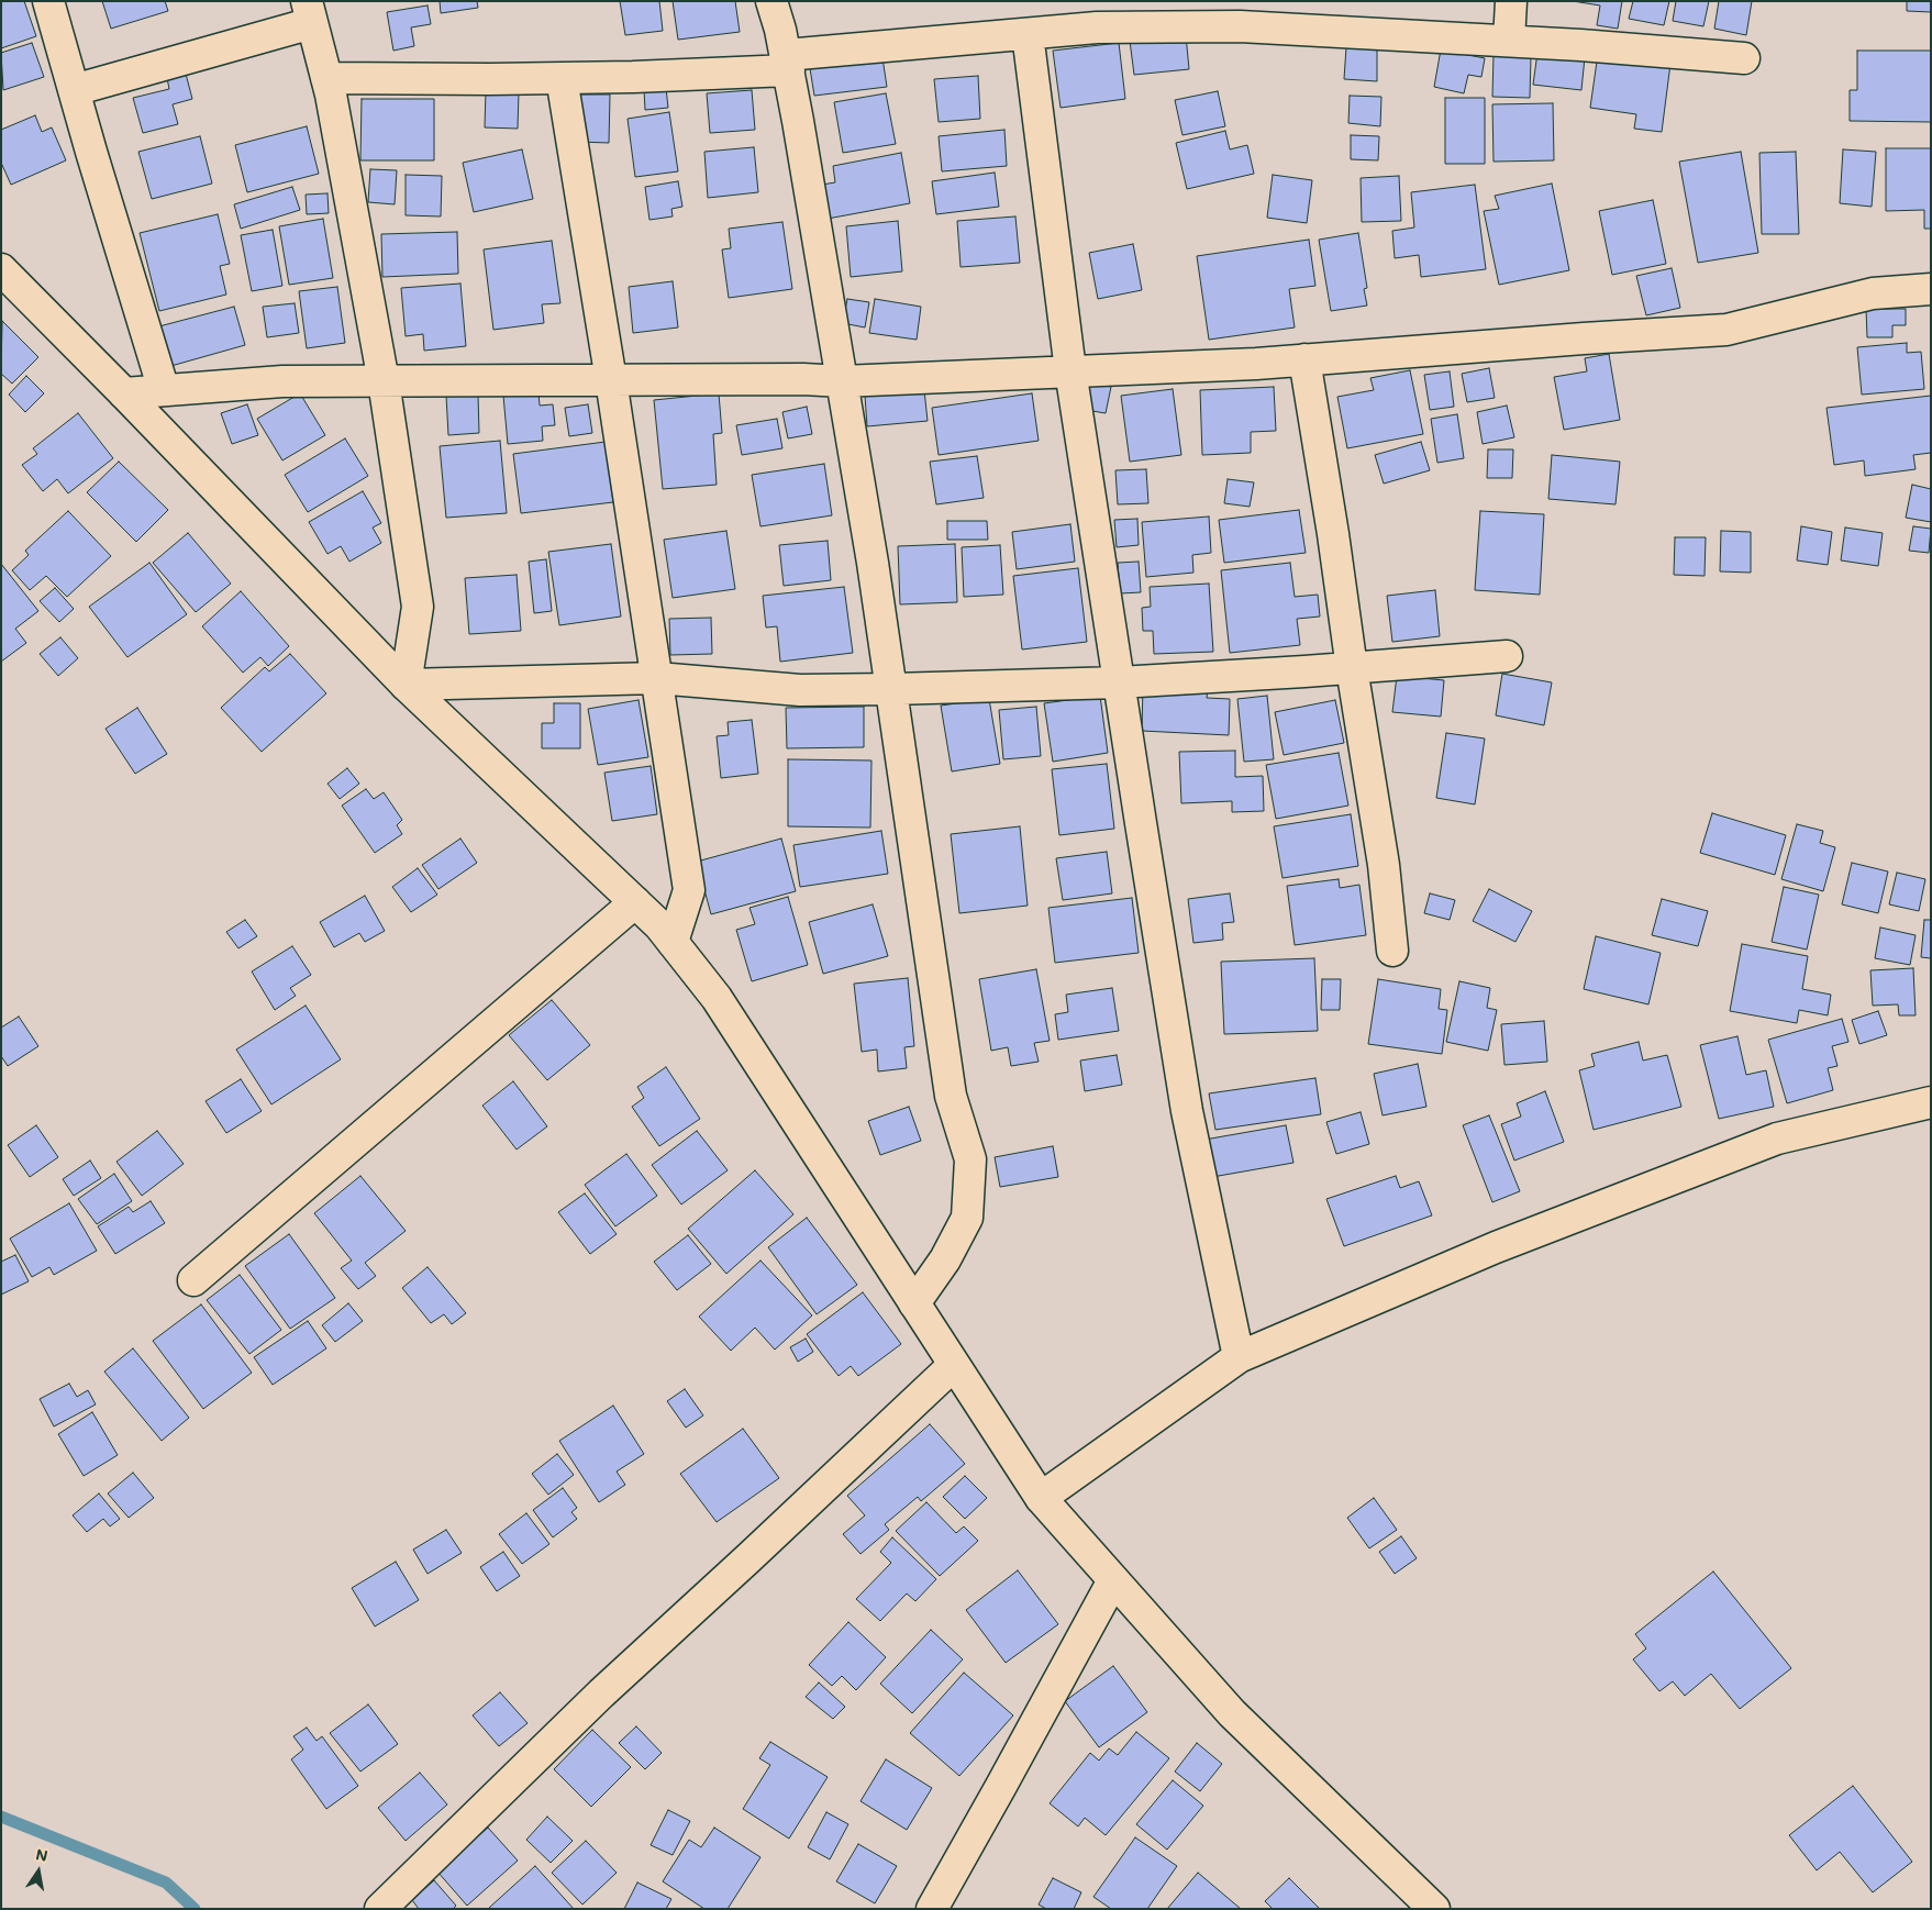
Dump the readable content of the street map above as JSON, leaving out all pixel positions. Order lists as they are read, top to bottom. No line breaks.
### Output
{"north":"top"}
